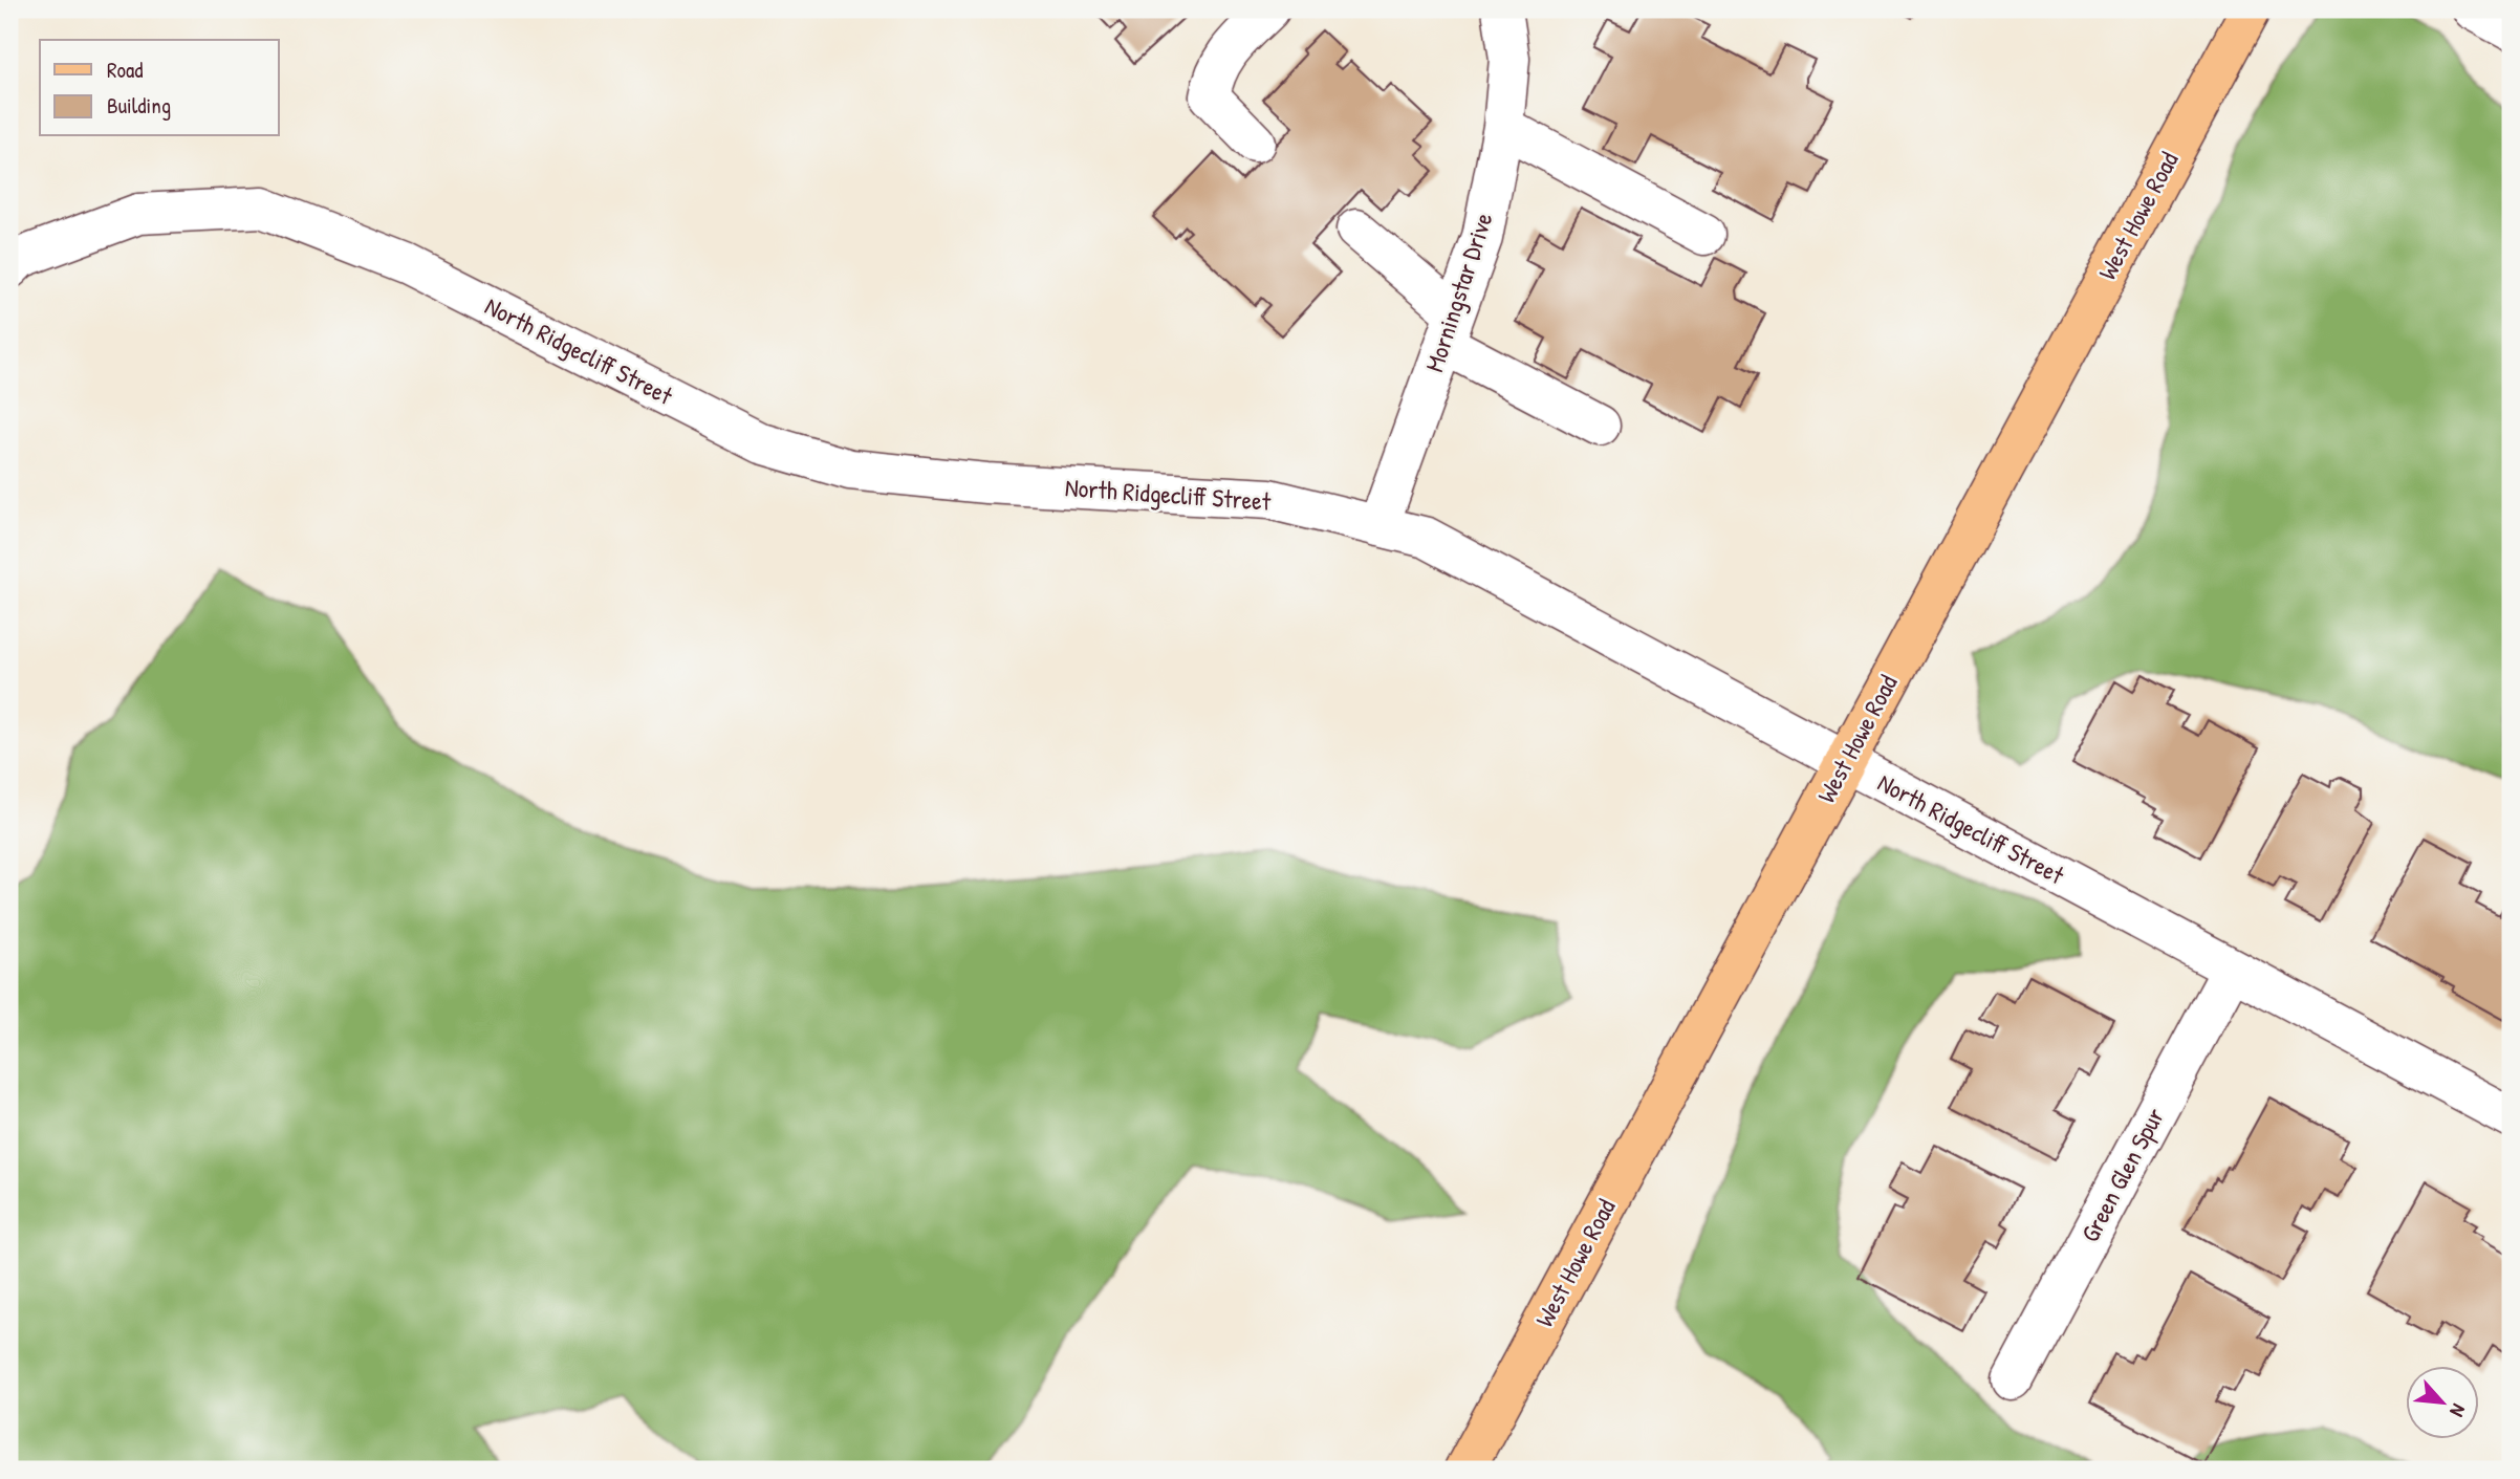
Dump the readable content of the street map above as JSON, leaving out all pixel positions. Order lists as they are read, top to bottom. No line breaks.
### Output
{"streets":{"main road":["West Howe Road"],"street":["Morningstar Drive","North Ridgecliff Street","Green Glen Spur"]},"crossings":[["West Howe Road","North Ridgecliff Street"],["Morningstar Drive","North Ridgecliff Street"],["North Ridgecliff Street","Green Glen Spur"]],"legend":["Road","Building"],"north":"bottom right"}
